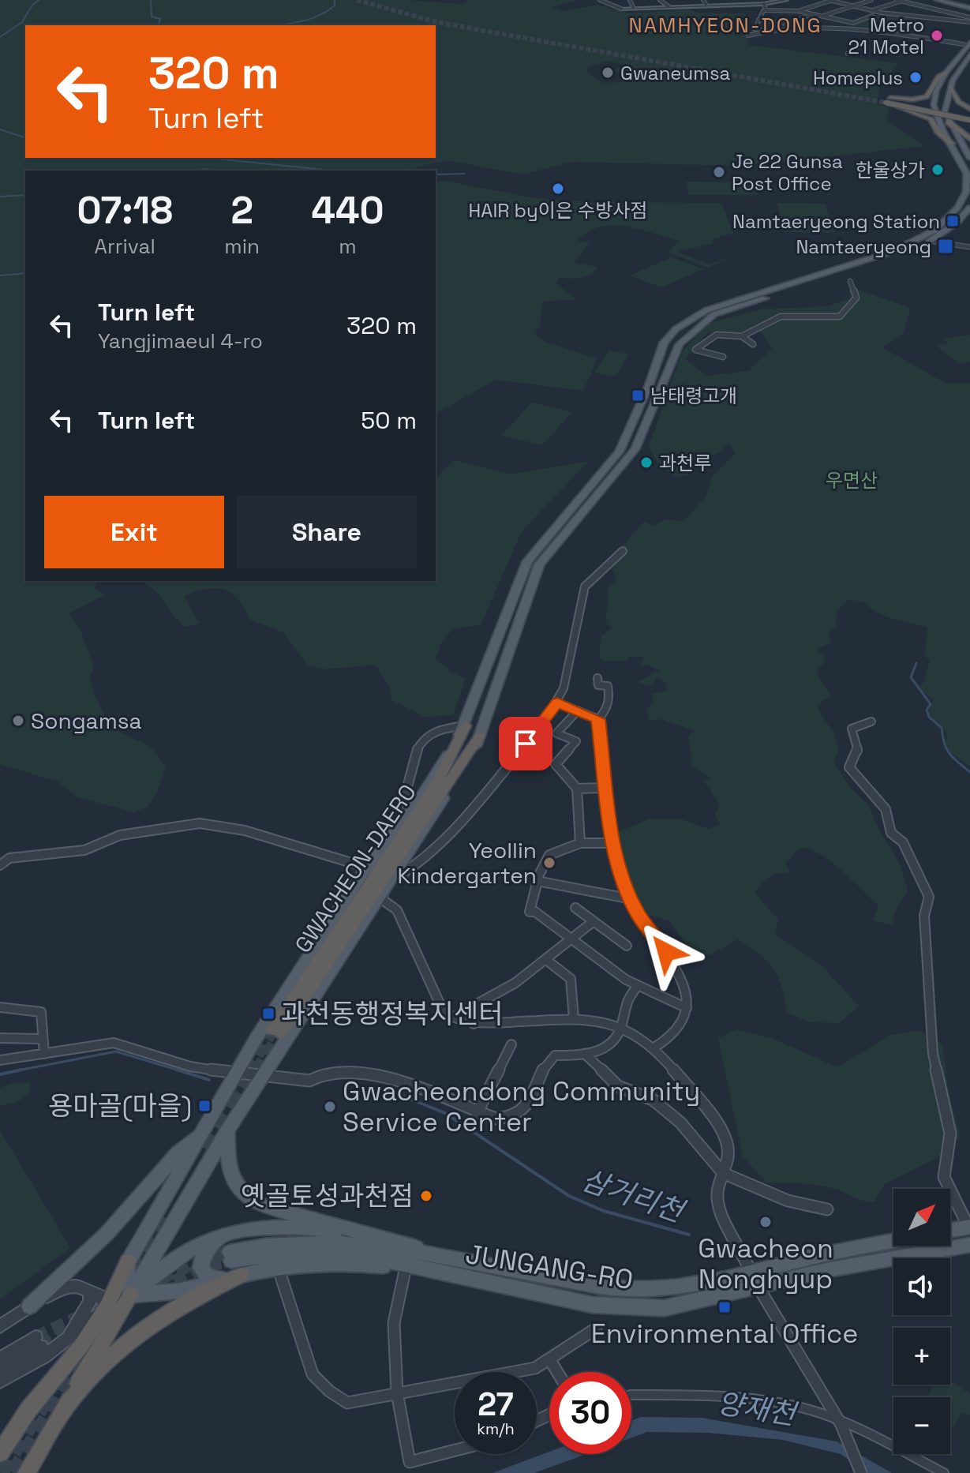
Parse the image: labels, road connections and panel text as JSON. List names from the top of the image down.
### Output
{
  "streets": {
    "highway": ["GWACHEON-DAERO"],
    "main road": ["JUNGANG-RO"]
  },
  "districts": ["NAMHYEON-DONG"],
  "water": ["삼거리천", "양재천"],
  "parks": ["우면산"],
  "places": {
    "other": [
      "Metro 21 Motel",
      "Gwaneumsa",
      "Homeplus",
      "한울상가",
      "Je 22 Gunsa Post Office",
      "HAIR by이은 수방사점",
      "과천루",
      "Songamsa",
      "Yeollin Kindergarten",
      "Gwacheondong Community Service Center",
      "옛골토성과천점",
      "Gwacheon Nonghyup"
    ],
    "transit": [
      "Namtaeryeong Station",
      "Namtaeryeong",
      "남태령고개",
      "과천동행정복지센터",
      "용마골(마을)",
      "Environmental Office"
    ]
  },
  "north": "top right",
  "page": {
    "turn": ["320 m", "Turn left"],
    "eta": [
      "07:18",
      "Arrival",
      "2",
      "min",
      "440",
      "m"
    ],
    "list": [
      {
        "name": "Turn left",
        "note": "Yangjimaeul 4-ro",
        "value": "320 m"
      },
      {
        "name": "Turn left",
        "value": "50 m"
      }
    ],
    "buttons": ["Exit", "Share"],
    "map_buttons": ["+", "−"],
    "speed": "27 km/h",
    "limit": "30"
  }
}
